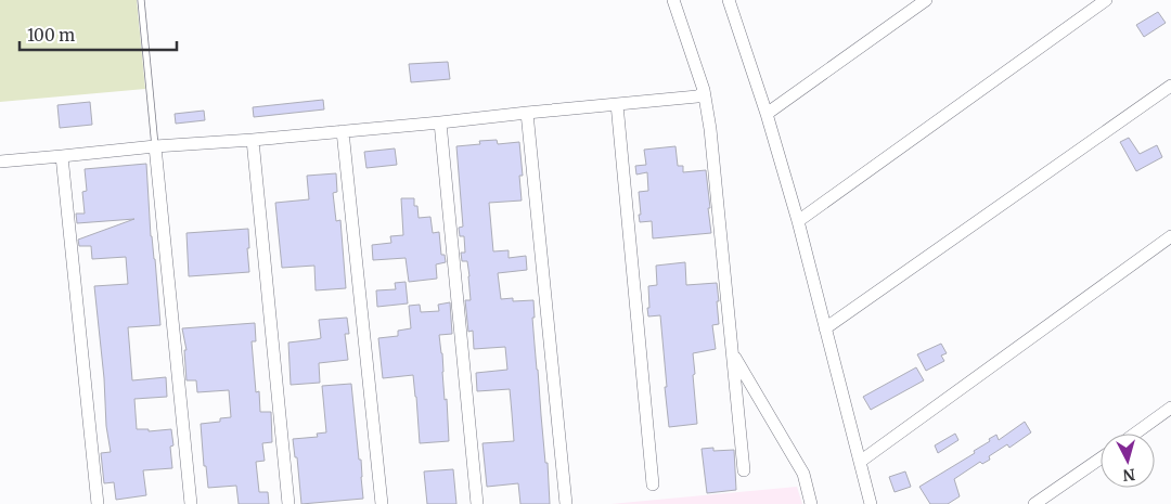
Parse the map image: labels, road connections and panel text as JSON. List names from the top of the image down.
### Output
{
  "scale_bar": "100 m",
  "north": "bottom"
}
